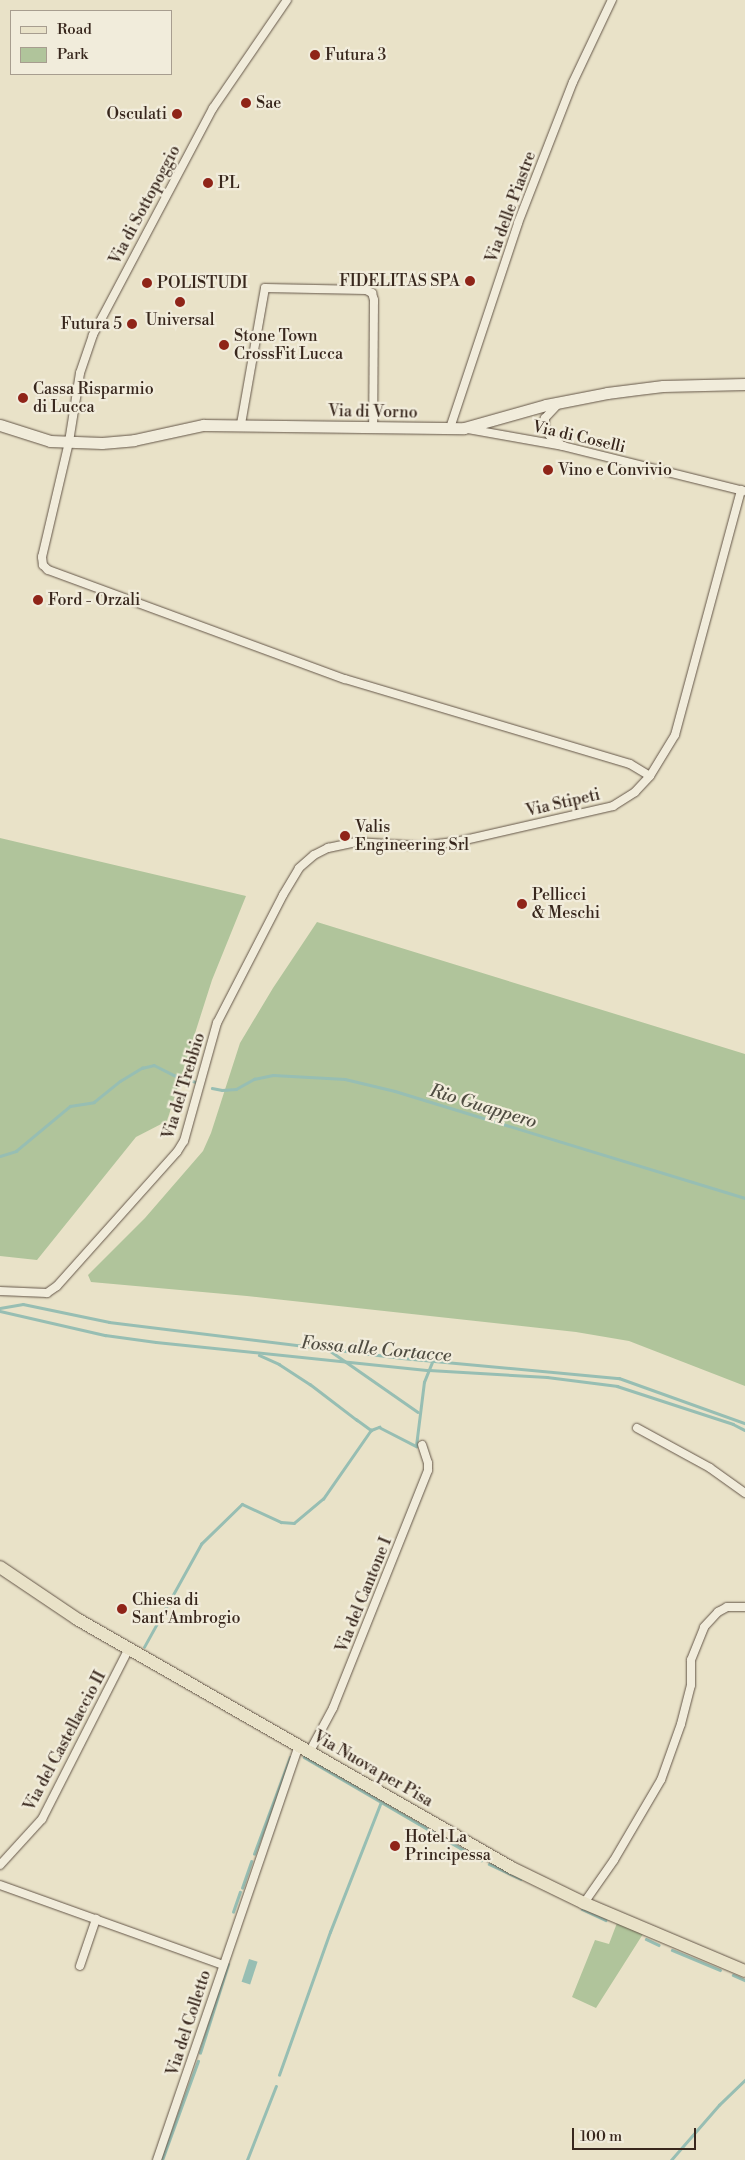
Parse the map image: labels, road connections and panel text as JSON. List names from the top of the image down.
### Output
{
  "streets": {
    "main road": ["Via Nuova per Pisa"],
    "street": [
      "Via di Sottopoggio",
      "Via delle Piastre",
      "Via di Vorno",
      "Via di Coselli",
      "Via Stipeti",
      "Via del Trebbio",
      "Via del Cantone I",
      "Via del Castellaccio II",
      "Via del Colletto"
    ]
  },
  "crossings": [
    ["Via di Sottopoggio", "Via di Vorno"],
    ["Via di Sottopoggio", "Via Stipeti"],
    ["Via delle Piastre", "Via di Vorno"],
    ["Via di Vorno", "Via di Coselli"],
    ["Via di Coselli", "Via Stipeti"],
    ["Via Stipeti", "Via del Trebbio"],
    ["Via del Cantone I", "Via Nuova per Pisa"],
    ["Via del Cantone I", "Via del Colletto"],
    ["Via del Castellaccio II", "Via Nuova per Pisa"]
  ],
  "water": ["Rio Guappero", "Fossa alle Cortacce"],
  "places": [
    "Futura 3",
    "Sae",
    "Osculati",
    "PL",
    "FIDELITAS SPA",
    "POLISTUDI",
    "Universal",
    "Futura 5",
    "Stone Town CrossFit Lucca",
    "Cassa Risparmio di Lucca",
    "Vino e Convivio",
    "Ford - Orzali",
    "Valis Engineering Srl",
    "Pellicci & Meschi",
    "Chiesa di Sant'Ambrogio",
    "Hotel La Principessa"
  ],
  "legend": ["Road", "Park"],
  "scale_bar": "100 m"
}
